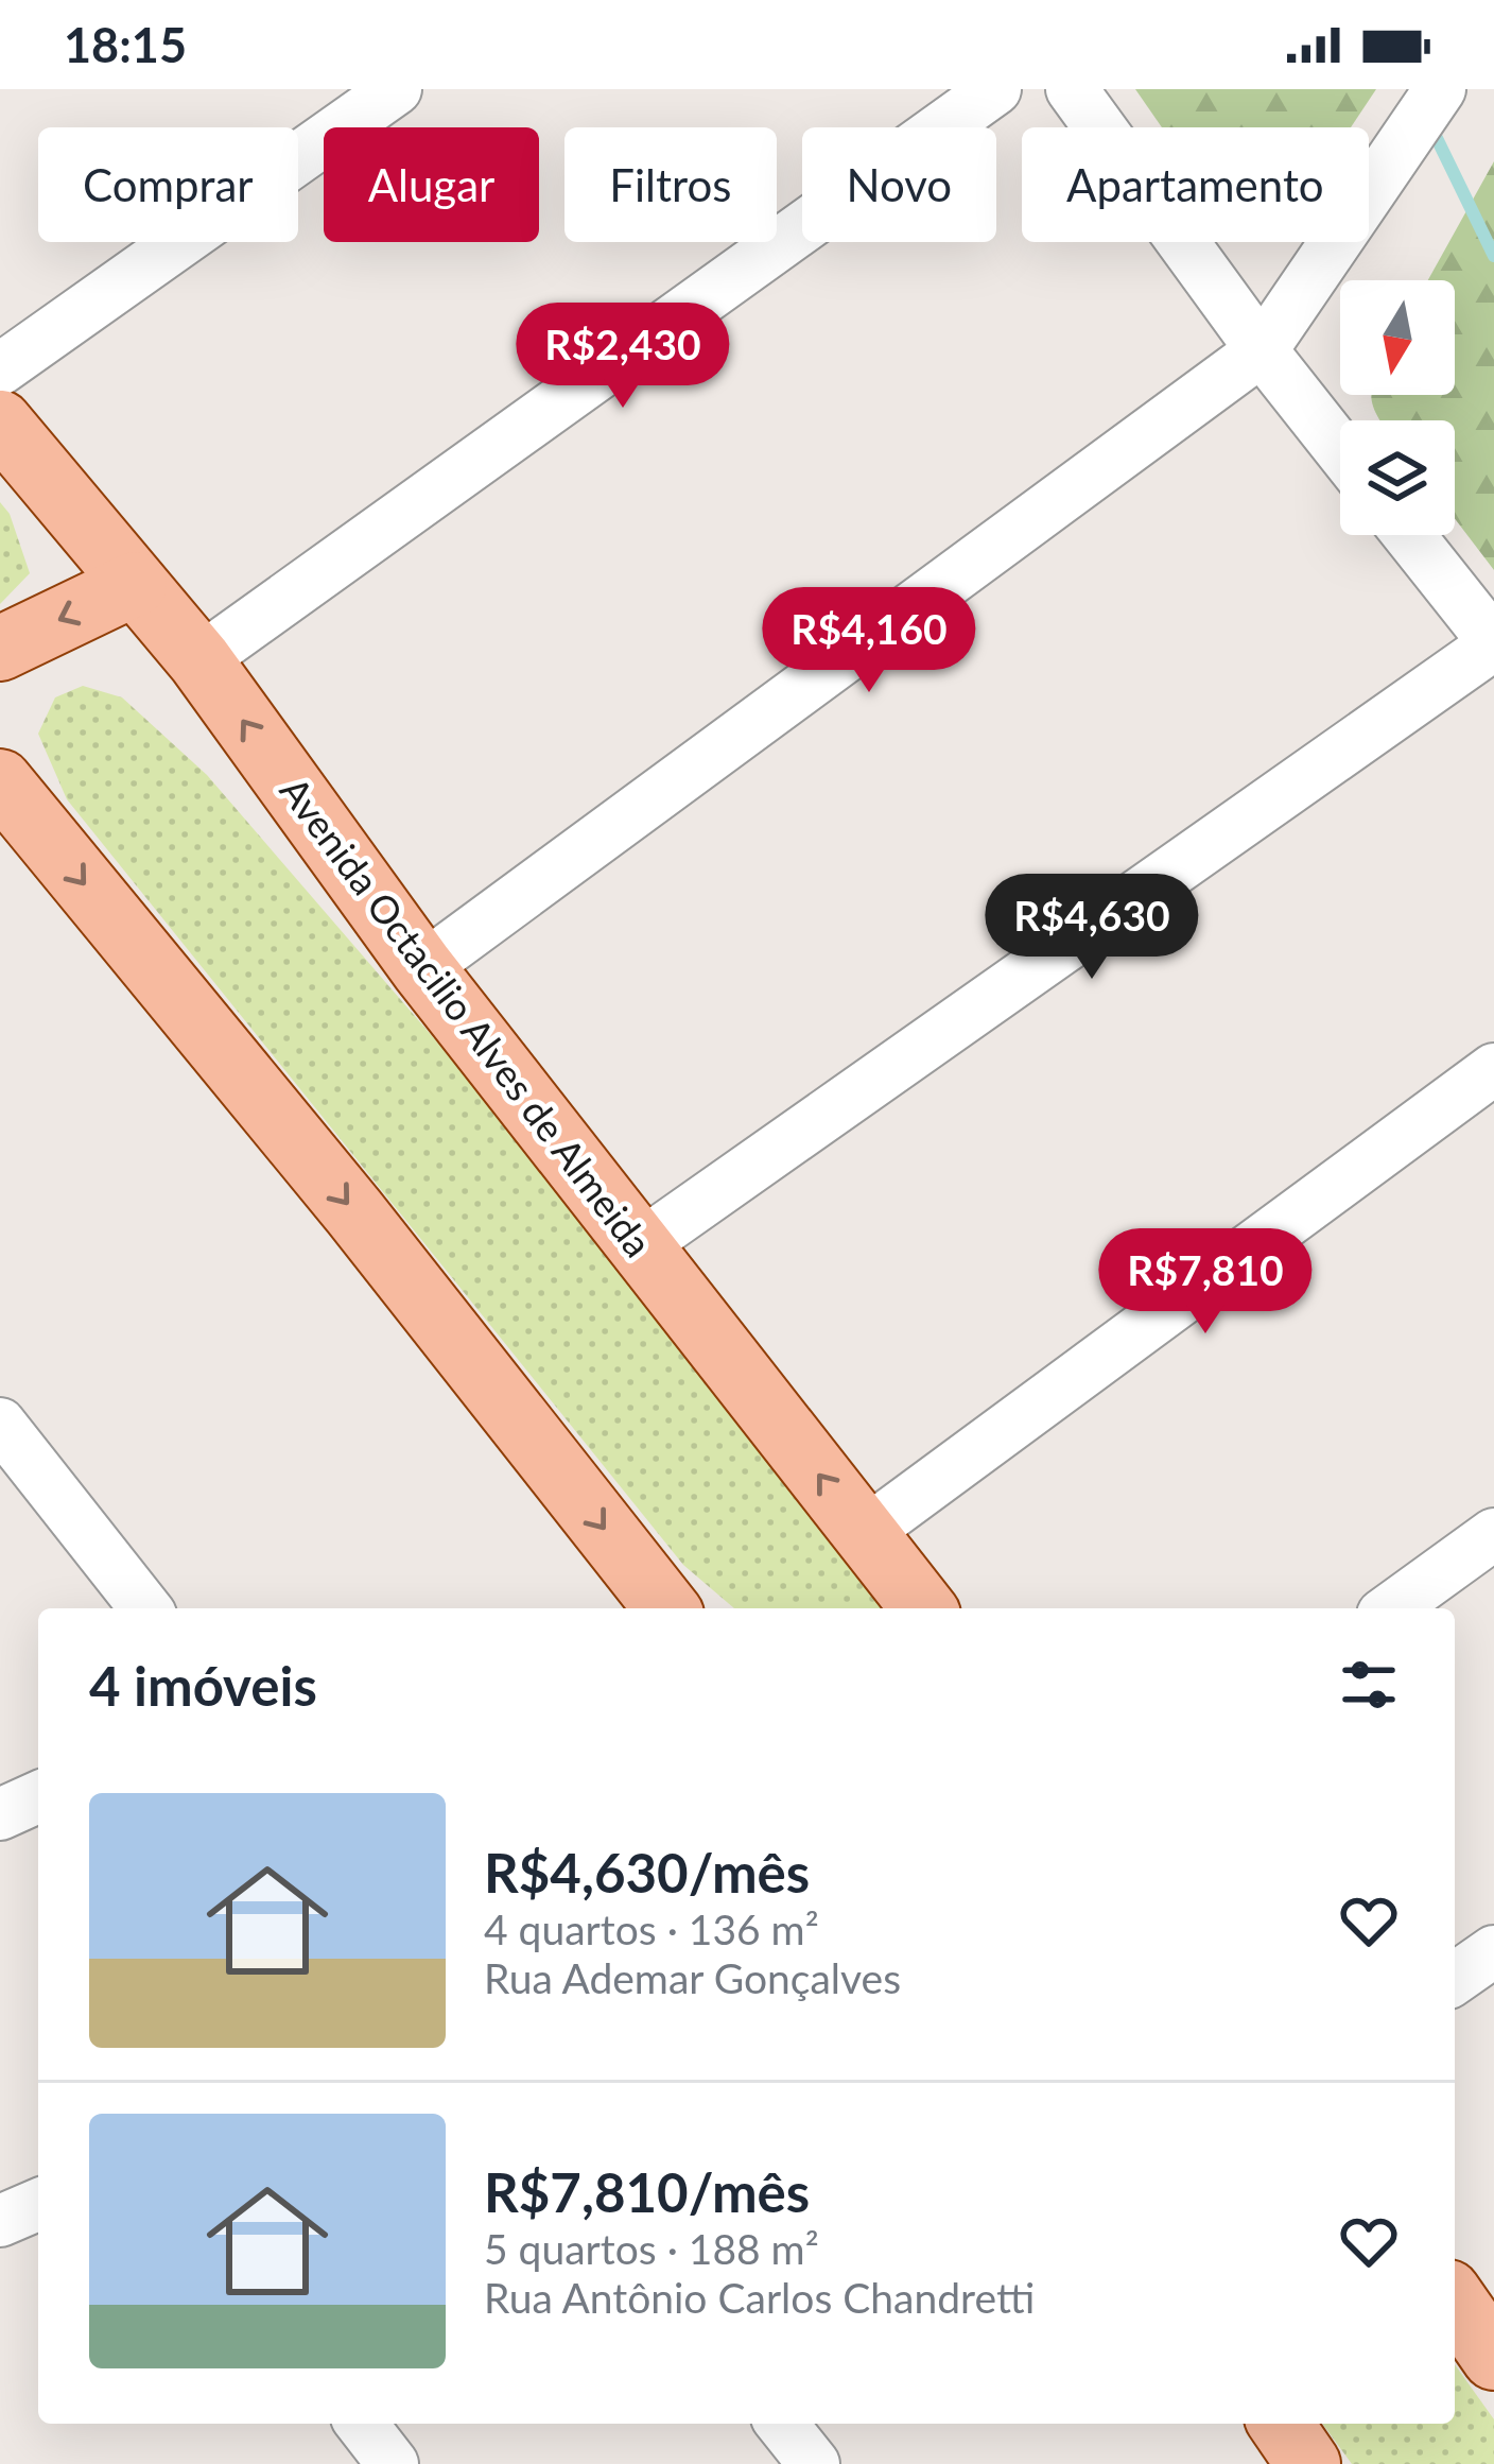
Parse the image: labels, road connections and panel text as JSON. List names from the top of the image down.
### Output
{
  "streets": {
    "main road": ["Avenida Octacilio Alves de Almeida"]
  },
  "north": "bottom",
  "page": {
    "status": "18:15",
    "chip": [
      "Comprar",
      "Alugar",
      "Filtros",
      "Novo",
      "Apartamento"
    ],
    "price": [
      "R$2,430",
      "R$4,160",
      "R$4,630",
      "R$7,810"
    ],
    "heading": "4 imóveis",
    "list": [
      {
        "name": "R$4,630/mês",
        "note": "4 quartos · 136 m² · Rua Ademar Gonçalves"
      },
      {
        "name": "R$7,810/mês",
        "note": "5 quartos · 188 m² · Rua Antônio Carlos Chandretti"
      }
    ]
  }
}
